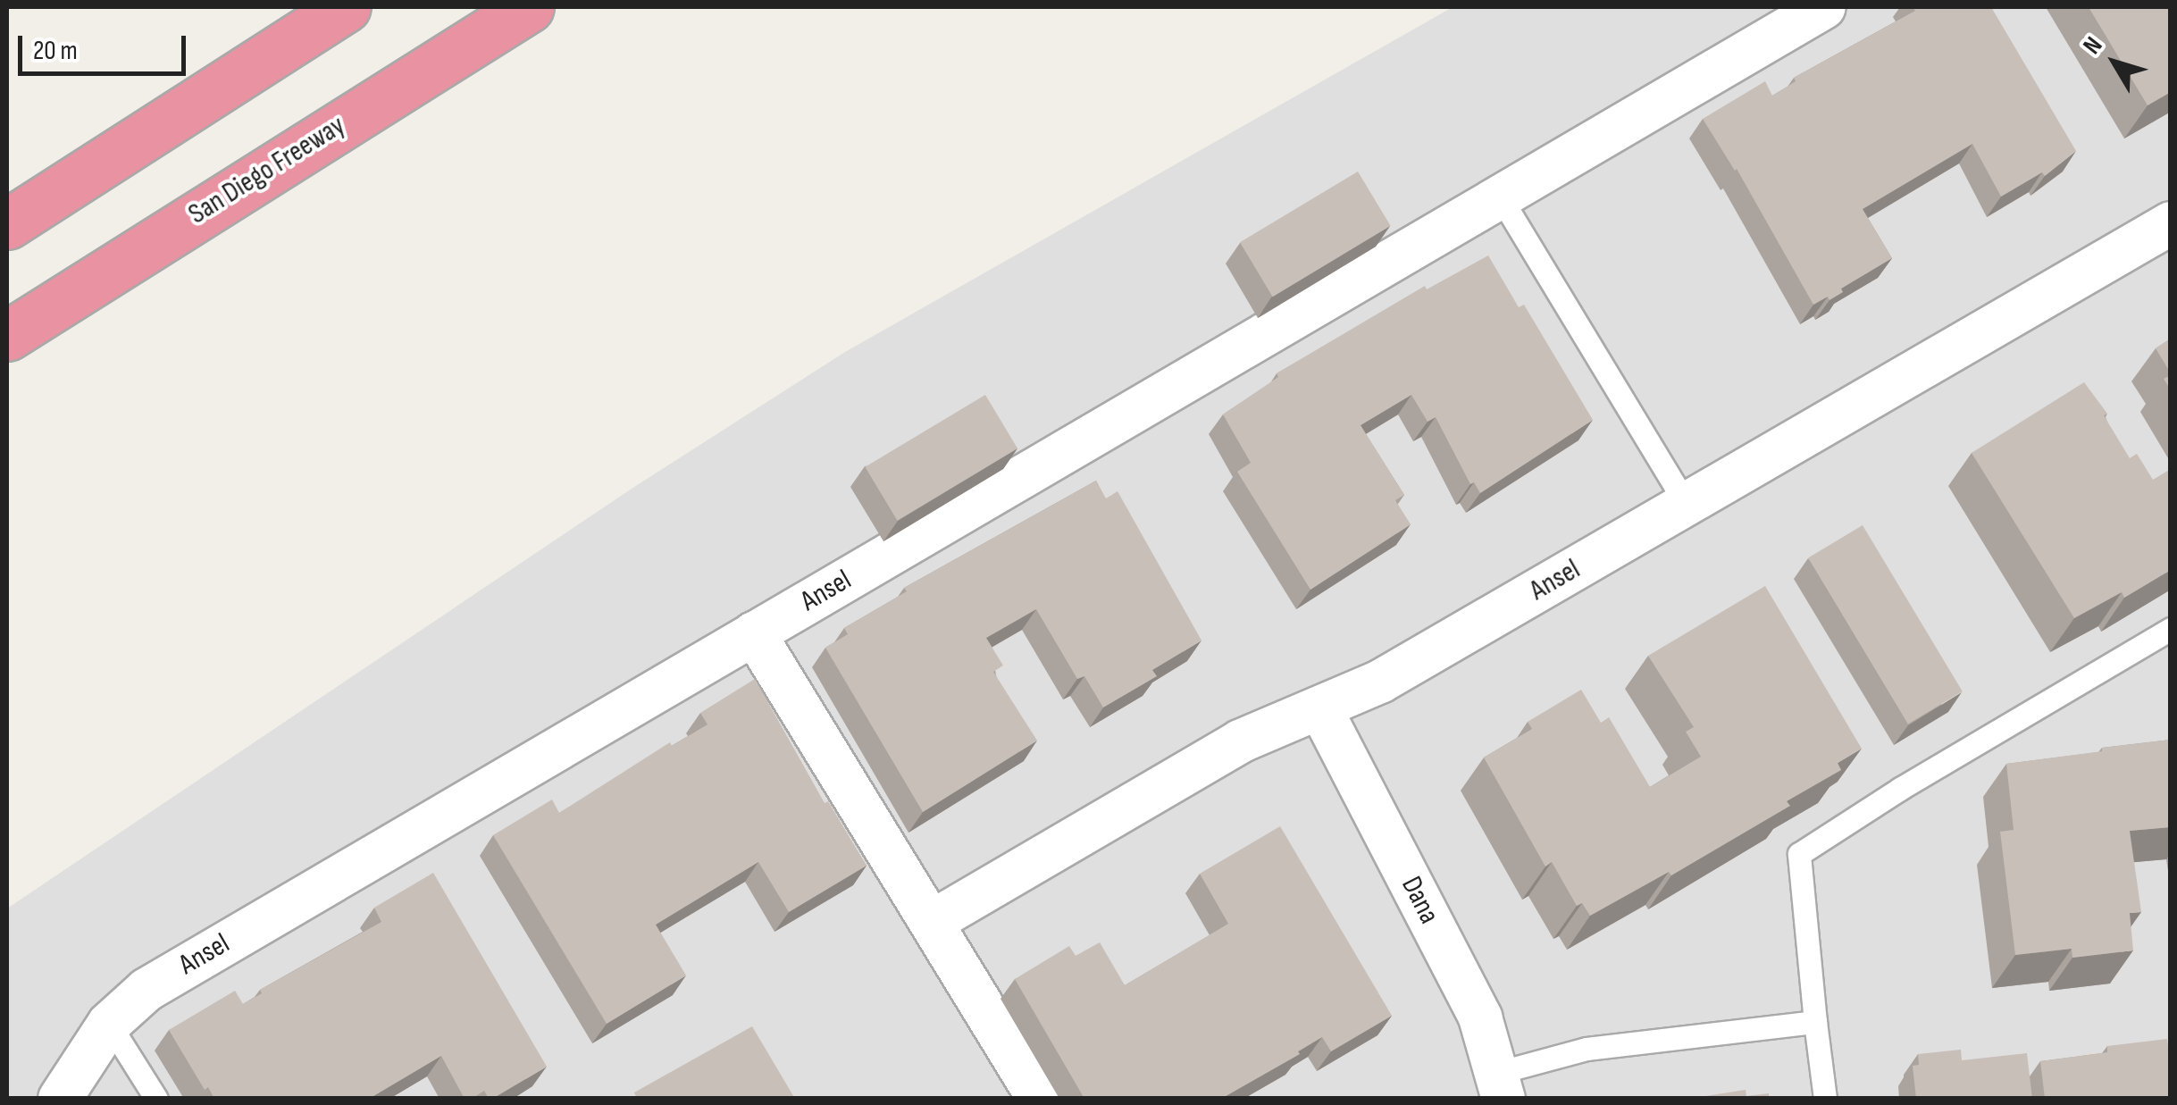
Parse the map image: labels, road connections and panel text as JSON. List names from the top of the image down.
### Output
{
  "streets": {
    "highway": ["San Diego Freeway"],
    "street": ["Ansel", "Dana"]
  },
  "crossings": [
    ["Ansel", "Dana"]
  ],
  "scale_bar": "20 m",
  "north": "top left"
}
